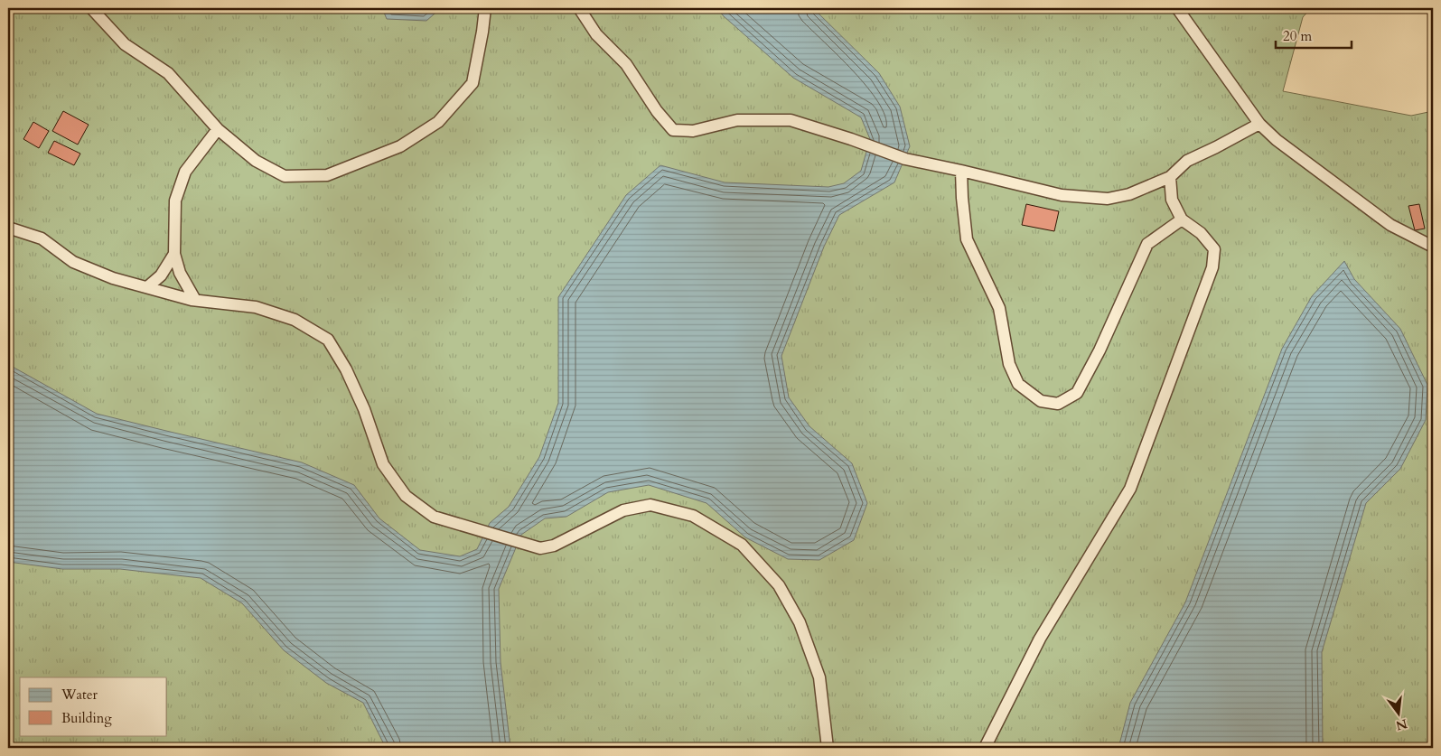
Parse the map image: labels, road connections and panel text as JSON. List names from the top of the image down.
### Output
{
  "legend": ["Water", "Building"],
  "scale_bar": "20 m",
  "north": "bottom"
}
